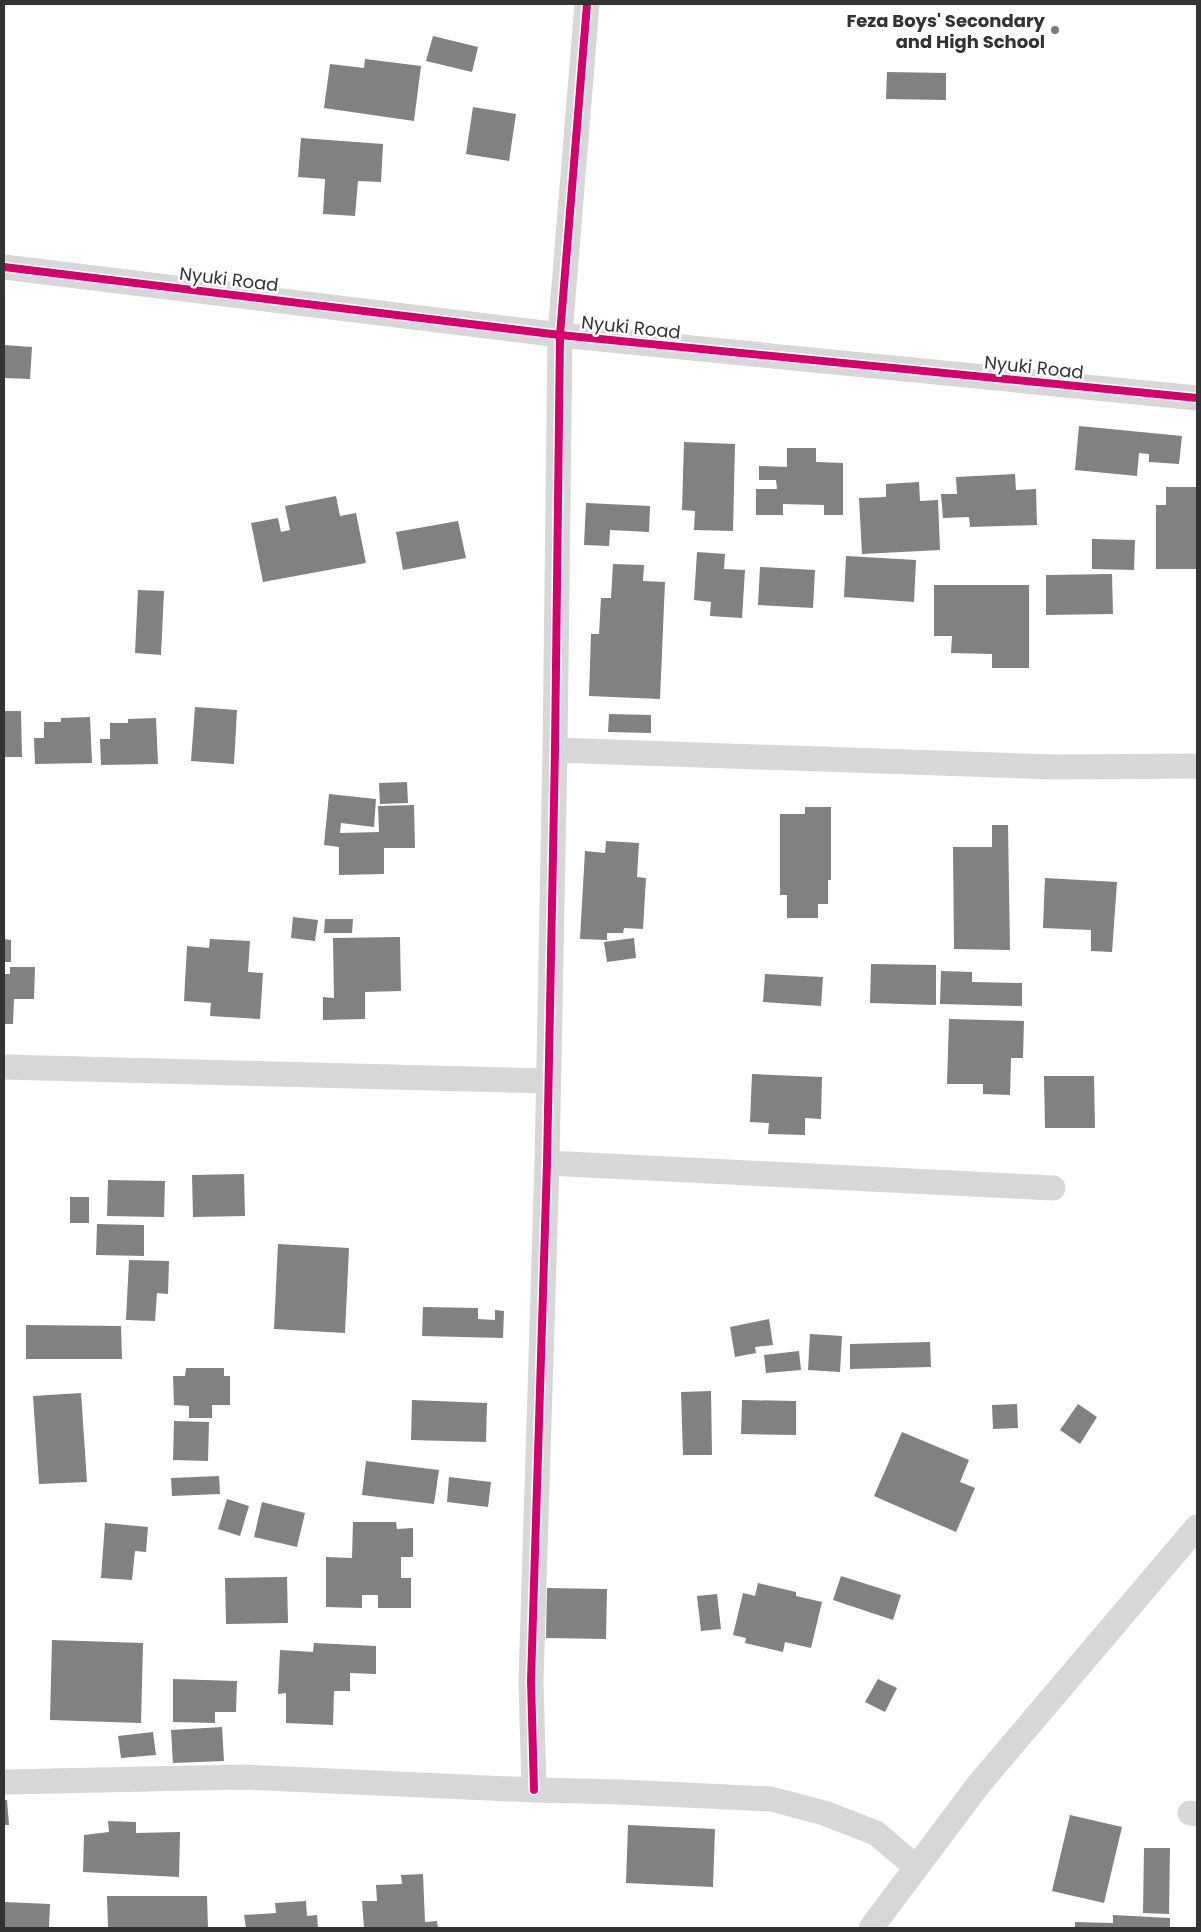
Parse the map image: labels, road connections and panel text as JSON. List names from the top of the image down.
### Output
{
  "streets": {
    "street": ["Nyuki Road"]
  },
  "places": ["Feza Boys' Secondary and High School"]
}
